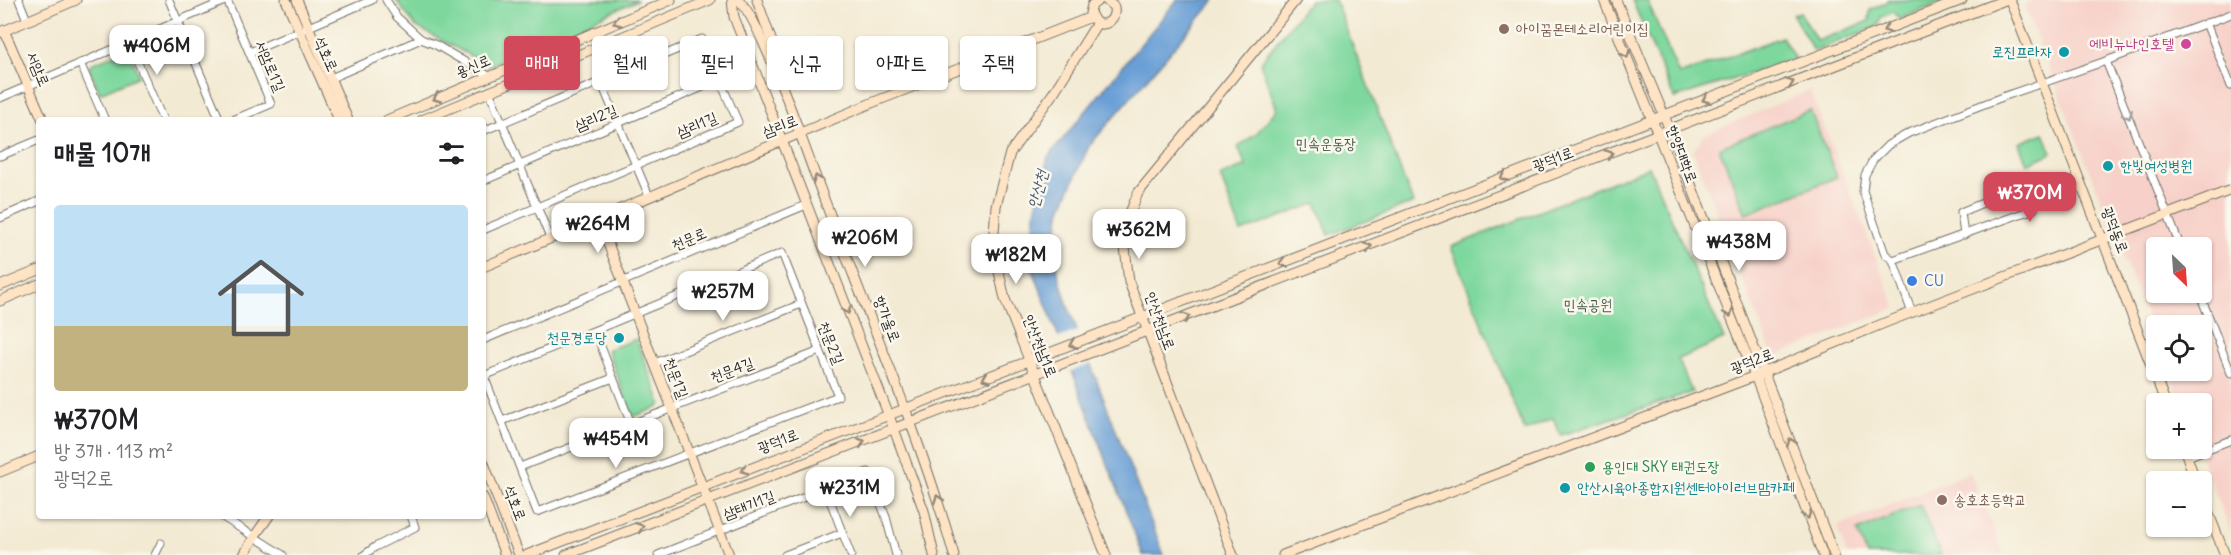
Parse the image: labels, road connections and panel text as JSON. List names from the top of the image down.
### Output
{
  "streets": {
    "street": [
      "석호로",
      "서암로1길",
      "용신로",
      "서암로",
      "삼리2길",
      "삼리1길",
      "삼리로",
      "한양대학로",
      "광덕1로",
      "광덕동로",
      "천문로",
      "항가울로",
      "안산천남로",
      "천문2길",
      "안산천남1로",
      "광덕2로",
      "천문4길",
      "천문1길",
      "삼태기1길"
    ]
  },
  "crossings": [
    ["서암로1길", "서암로"],
    ["삼리로", "항가울로"],
    ["삼리로", "안산천남1로"],
    ["삼리로", "천문1길"],
    ["한양대학로", "광덕1로"],
    ["한양대학로", "광덕2로"],
    ["광덕1로", "항가울로"],
    ["광덕1로", "안산천남로"],
    ["광덕1로", "안산천남1로"],
    ["광덕1로", "천문1길"],
    ["광덕동로", "광덕2로"],
    ["천문로", "천문1길"],
    ["천문2길", "천문4길"],
    ["천문2길", "천문1길"],
    ["천문4길", "천문1길"],
    ["천문1길", "삼태기1길"]
  ],
  "water": ["안산천"],
  "parks": ["민속운동장", "민속공원"],
  "places": [
    "아이꿈몬테소리어린이집",
    "에비뉴나인호텔",
    "로진프라자",
    "한빛여성병원",
    "CU",
    "천문경로당",
    "용인대 SKY 태권도장",
    "안산시육아종합지원센터아이러브맘카페",
    "송호초등학교"
  ],
  "north": "bottom right",
  "page": {
    "price": [
      "₩406M",
      "₩370M",
      "₩264M",
      "₩362M",
      "₩206M",
      "₩438M",
      "₩182M",
      "₩257M",
      "₩454M",
      "₩231M"
    ],
    "chip": [
      "매매",
      "월세",
      "필터",
      "신규",
      "아파트",
      "주택"
    ],
    "heading": "매물 10개",
    "list": [
      {
        "name": "₩370M",
        "note": "방 3개 · 113 m² · 광덕2로"
      }
    ],
    "map_buttons": ["+", "−"]
  }
}
